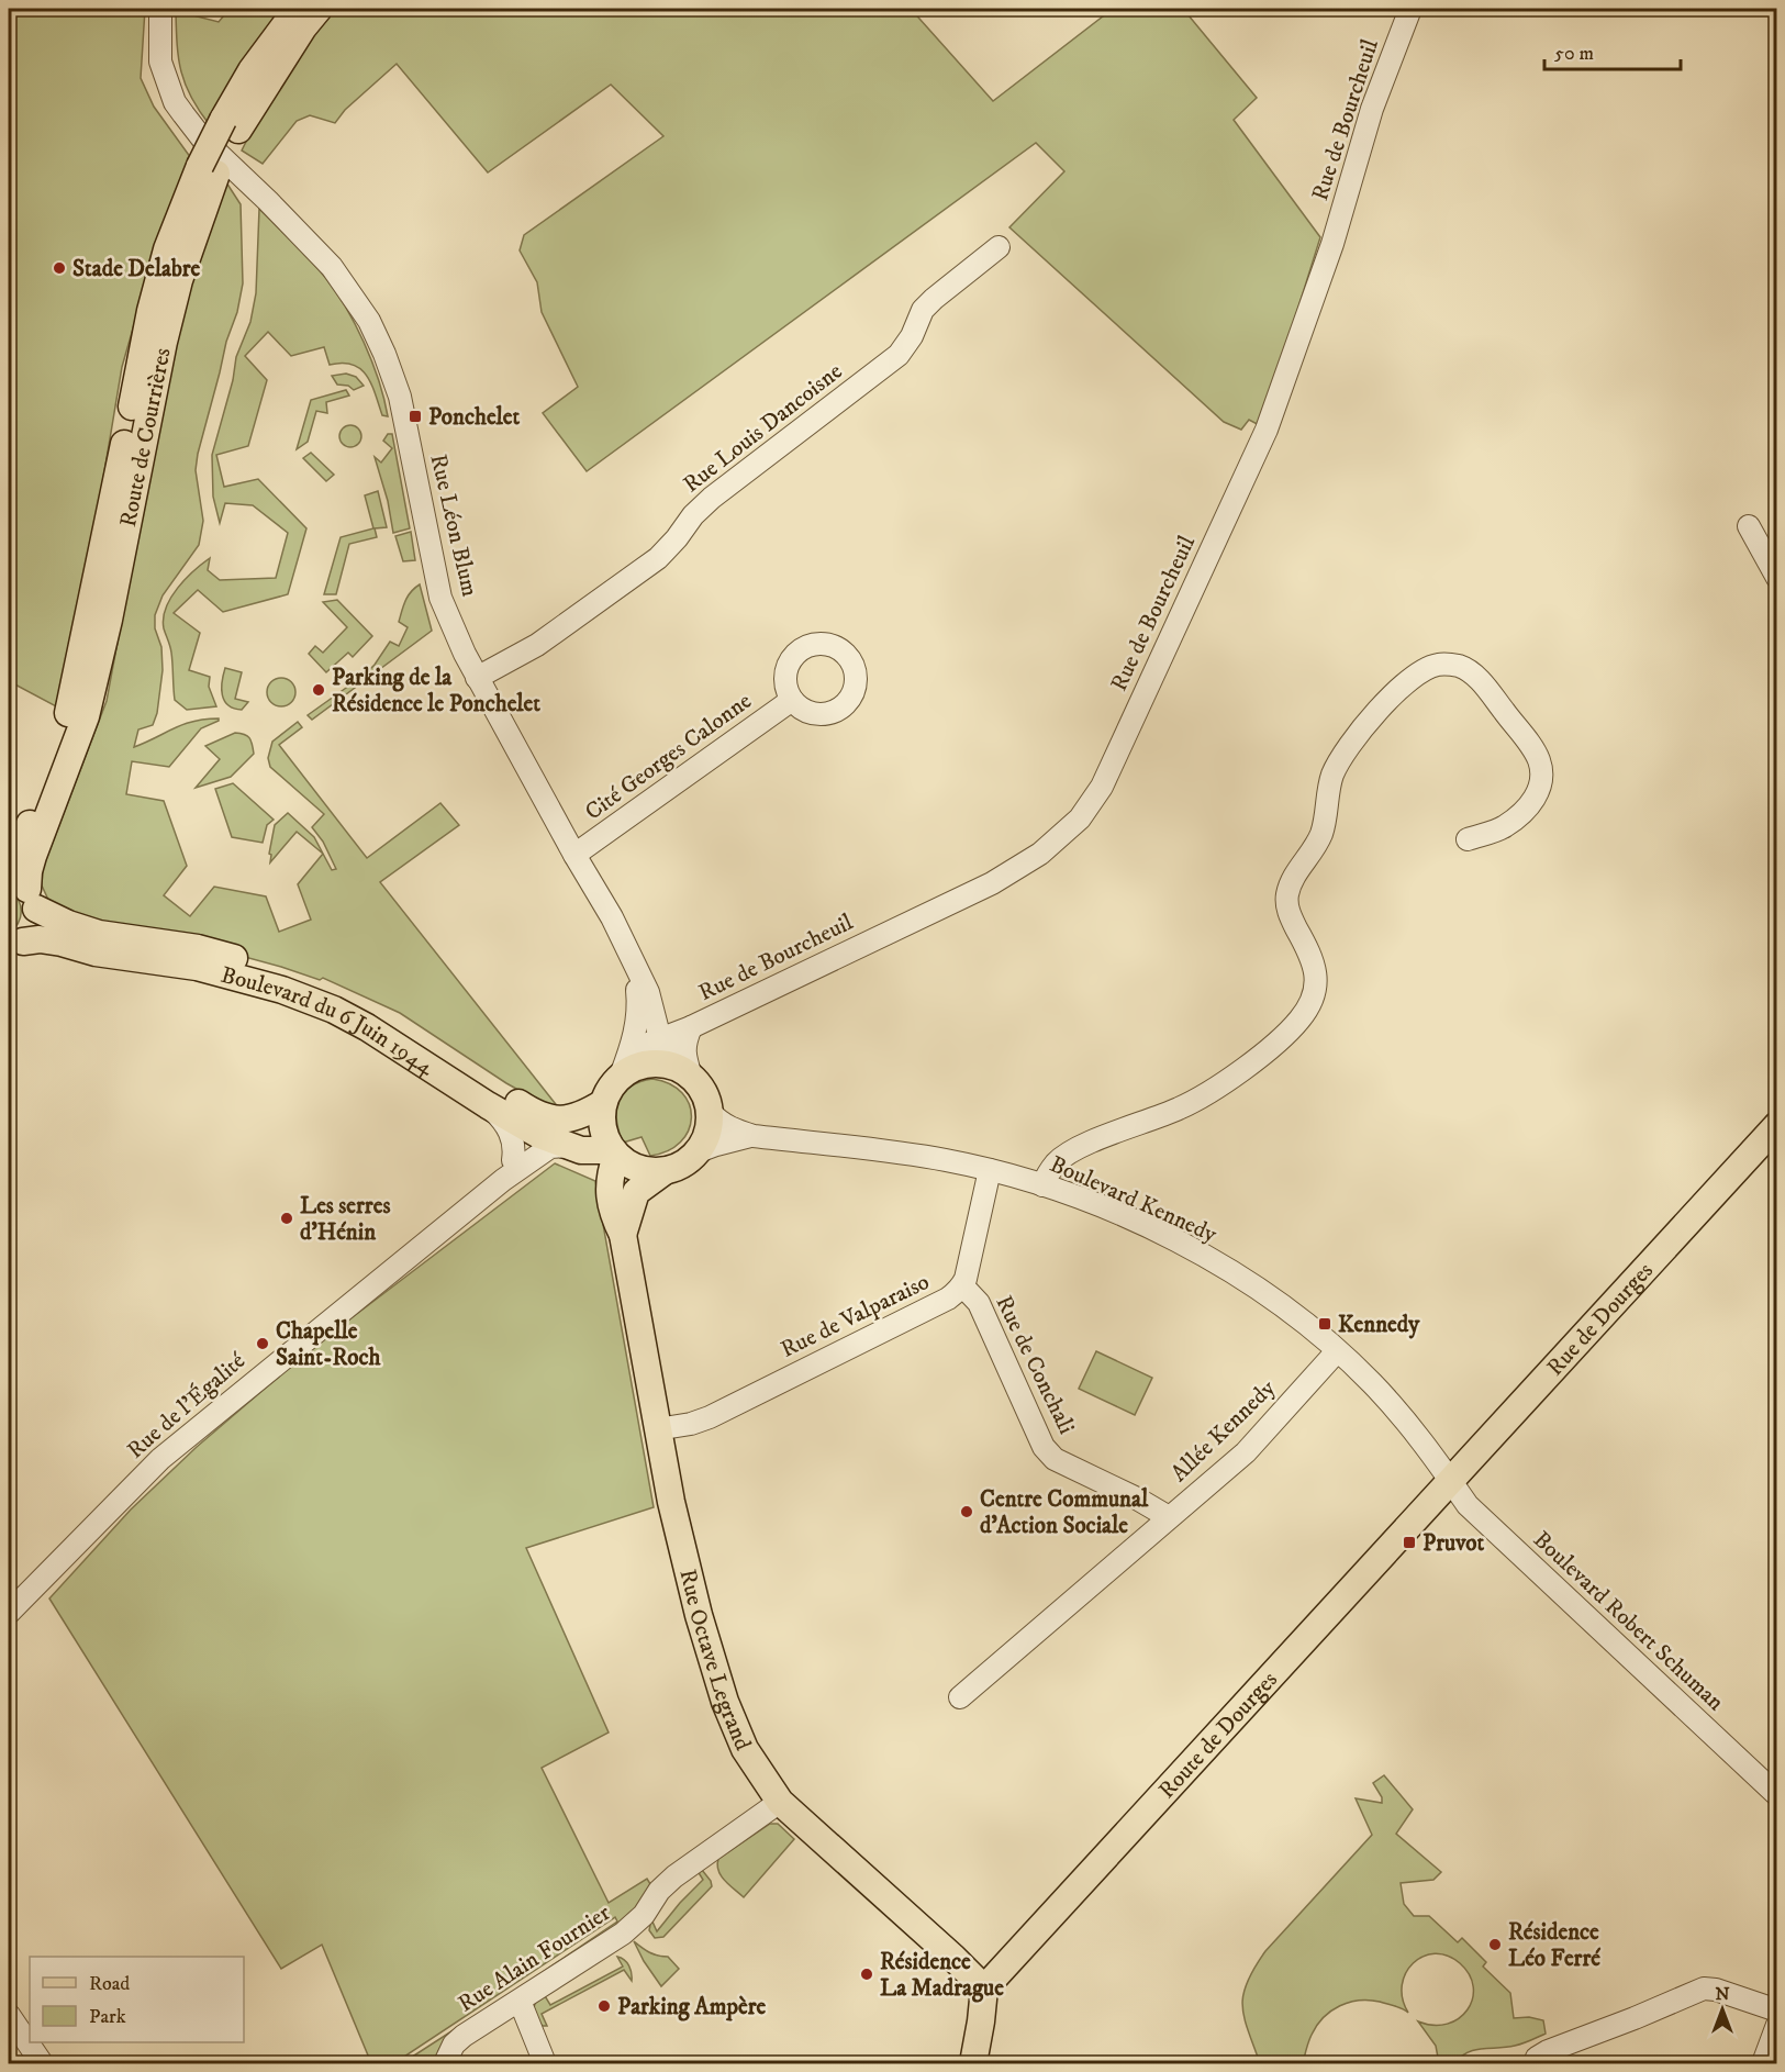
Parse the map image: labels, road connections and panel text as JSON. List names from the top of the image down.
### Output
{
  "streets": {
    "main road": [
      "Route de Courrières",
      "Boulevard du 6 Juin 1944",
      "Rue de Dourges",
      "Rue Octave Legrand",
      "Route de Dourges"
    ],
    "street": [
      "Rue de Bourcheuil",
      "Rue Louis Dancoisne",
      "Rue Léon Blum",
      "Cité Georges Calonne",
      "Boulevard Kennedy",
      "Rue de Valparaiso",
      "Rue de Conchali",
      "Rue de l'Égalité",
      "Allée Kennedy",
      "Boulevard Robert Schuman",
      "Rue Alain Fournier"
    ]
  },
  "crossings": [
    ["Rue de Bourcheuil", "Rue Léon Blum"],
    ["Rue de Bourcheuil", "Boulevard du 6 Juin 1944"],
    ["Rue de Bourcheuil", "Boulevard Kennedy"],
    ["Rue de Bourcheuil", "Rue Octave Legrand"],
    ["Rue Louis Dancoisne", "Rue Léon Blum"],
    ["Route de Courrières", "Boulevard du 6 Juin 1944"],
    ["Rue Léon Blum", "Cité Georges Calonne"],
    ["Rue Léon Blum", "Boulevard du 6 Juin 1944"],
    ["Rue Léon Blum", "Boulevard Kennedy"],
    ["Rue Léon Blum", "Rue Octave Legrand"],
    ["Boulevard du 6 Juin 1944", "Boulevard Kennedy"],
    ["Boulevard du 6 Juin 1944", "Rue de l'Égalité"],
    ["Boulevard du 6 Juin 1944", "Rue Octave Legrand"],
    ["Boulevard Kennedy", "Rue de Valparaiso"],
    ["Boulevard Kennedy", "Rue de Dourges"],
    ["Boulevard Kennedy", "Allée Kennedy"],
    ["Boulevard Kennedy", "Boulevard Robert Schuman"],
    ["Boulevard Kennedy", "Rue Octave Legrand"],
    ["Boulevard Kennedy", "Route de Dourges"],
    ["Rue de Valparaiso", "Rue de Conchali"],
    ["Rue de Valparaiso", "Rue Octave Legrand"],
    ["Rue de Dourges", "Boulevard Robert Schuman"],
    ["Rue de Dourges", "Route de Dourges"],
    ["Rue de Conchali", "Allée Kennedy"],
    ["Boulevard Robert Schuman", "Route de Dourges"],
    ["Rue Octave Legrand", "Route de Dourges"],
    ["Rue Octave Legrand", "Rue Alain Fournier"]
  ],
  "places": {
    "other": [
      "Stade Delabre",
      "Parking de la Résidence le Ponchelet",
      "Les serres d'Hénin",
      "Chapelle Saint-Roch",
      "Centre Communal d'Action Sociale",
      "Résidence Léo Ferré",
      "Résidence La Madrague",
      "Parking Ampère"
    ],
    "transit": ["Ponchelet", "Kennedy", "Pruvot"]
  },
  "legend": ["Road", "Park"],
  "scale_bar": "50 m",
  "north": "top"
}
